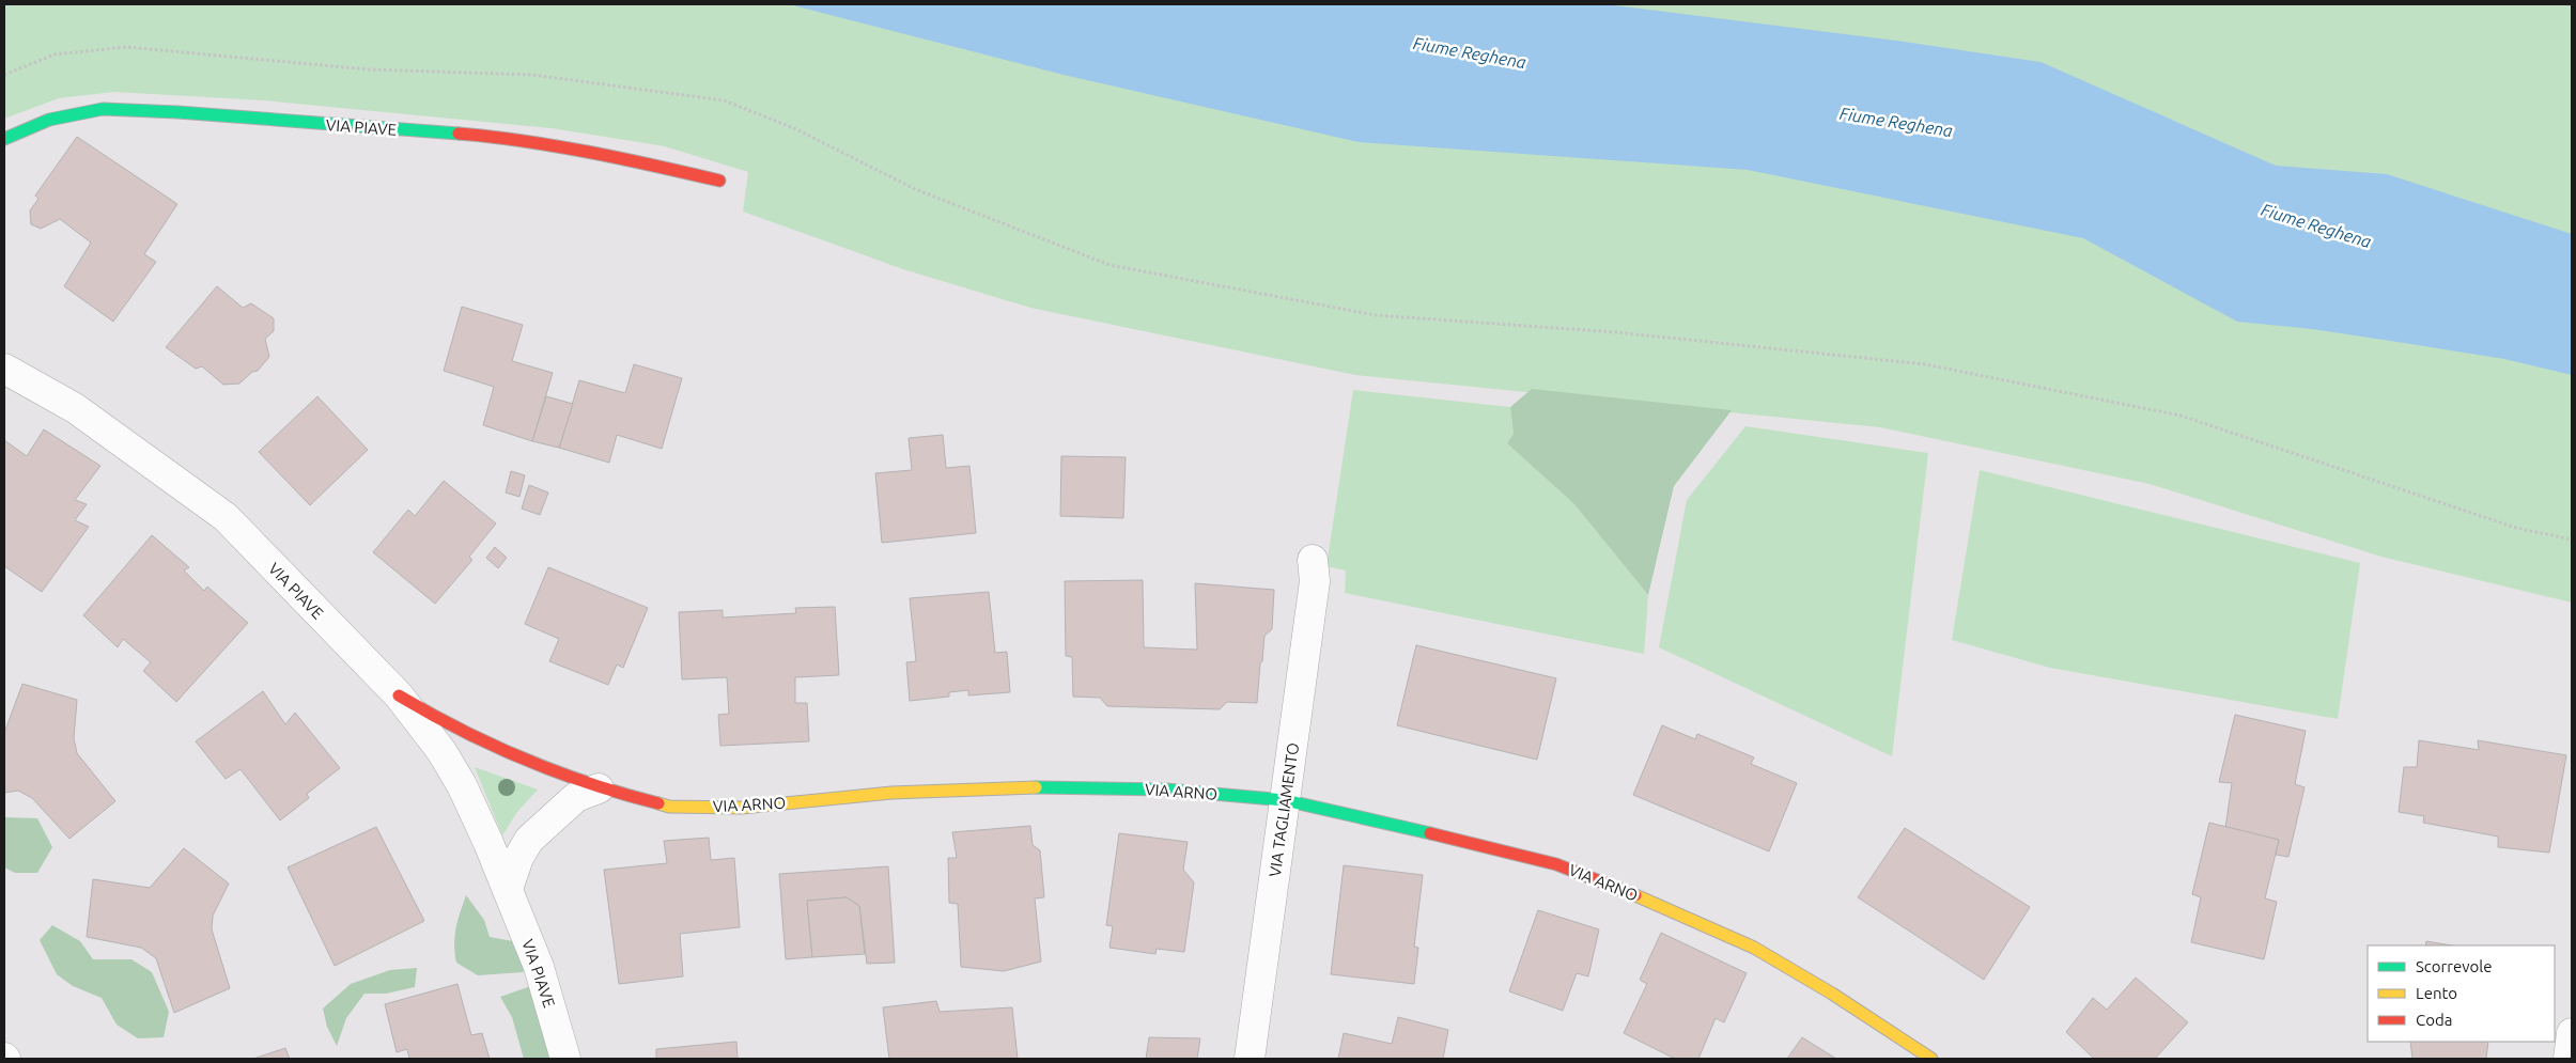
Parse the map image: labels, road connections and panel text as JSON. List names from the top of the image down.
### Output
{
  "streets": {
    "street": ["VIA PIAVE", "VIA ARNO", "VIA TAGLIAMENTO"]
  },
  "crossings": [
    ["VIA PIAVE", "VIA ARNO"],
    ["VIA ARNO", "VIA TAGLIAMENTO"]
  ],
  "water": ["Fiume Reghena"],
  "legend": ["Scorrevole", "Lento", "Coda"]
}
